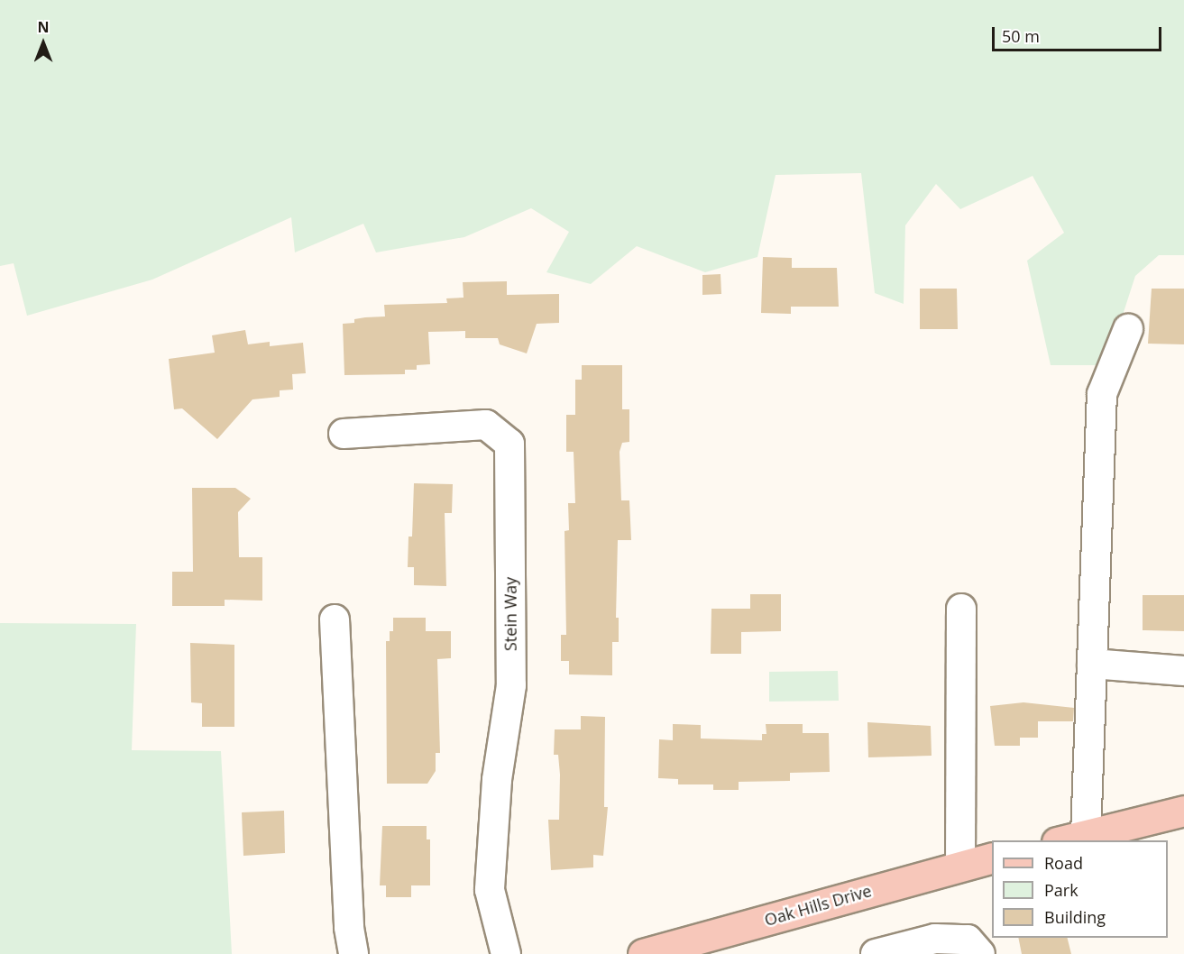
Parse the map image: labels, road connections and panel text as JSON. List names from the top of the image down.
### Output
{
  "streets": {
    "main road": ["Oak Hills Drive"],
    "street": ["Stein Way"]
  },
  "legend": ["Road", "Park", "Building"],
  "scale_bar": "50 m",
  "north": "top"
}
